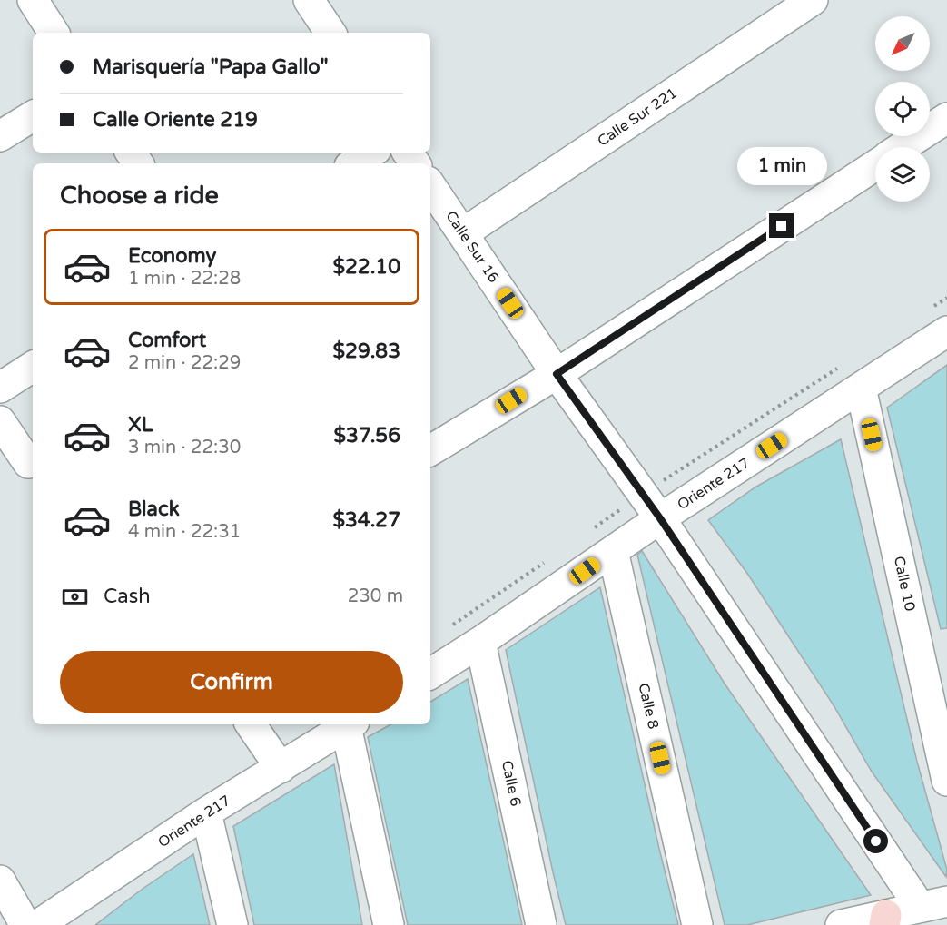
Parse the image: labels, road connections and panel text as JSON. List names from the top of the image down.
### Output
{
  "streets": {
    "street": [
      "Calle Sur 221",
      "Calle Sur 16",
      "Oriente 217",
      "Calle 10",
      "Calle 8",
      "Calle 6"
    ]
  },
  "crossings": [
    ["Calle Sur 221", "Calle Sur 16"],
    ["Calle Sur 16", "Oriente 217"],
    ["Oriente 217", "Calle 10"],
    ["Oriente 217", "Calle 8"],
    ["Oriente 217", "Calle 6"]
  ],
  "north": "bottom left",
  "page": {
    "banner": ["Marisquería \"Papa Gallo\"", "Calle Oriente 219"],
    "bubble": "1 min",
    "heading": "Choose a ride",
    "list": [
      {
        "name": "Economy",
        "note": "1 min · 22:28",
        "value": "$22.10"
      },
      {
        "name": "Comfort",
        "note": "2 min · 22:29",
        "value": "$29.83"
      },
      {
        "name": "XL",
        "note": "3 min · 22:30",
        "value": "$37.56"
      },
      {
        "name": "Black",
        "note": "4 min · 22:31",
        "value": "$34.27"
      }
    ],
    "pay": ["Cash", "230 m"],
    "buttons": "Confirm"
  }
}
